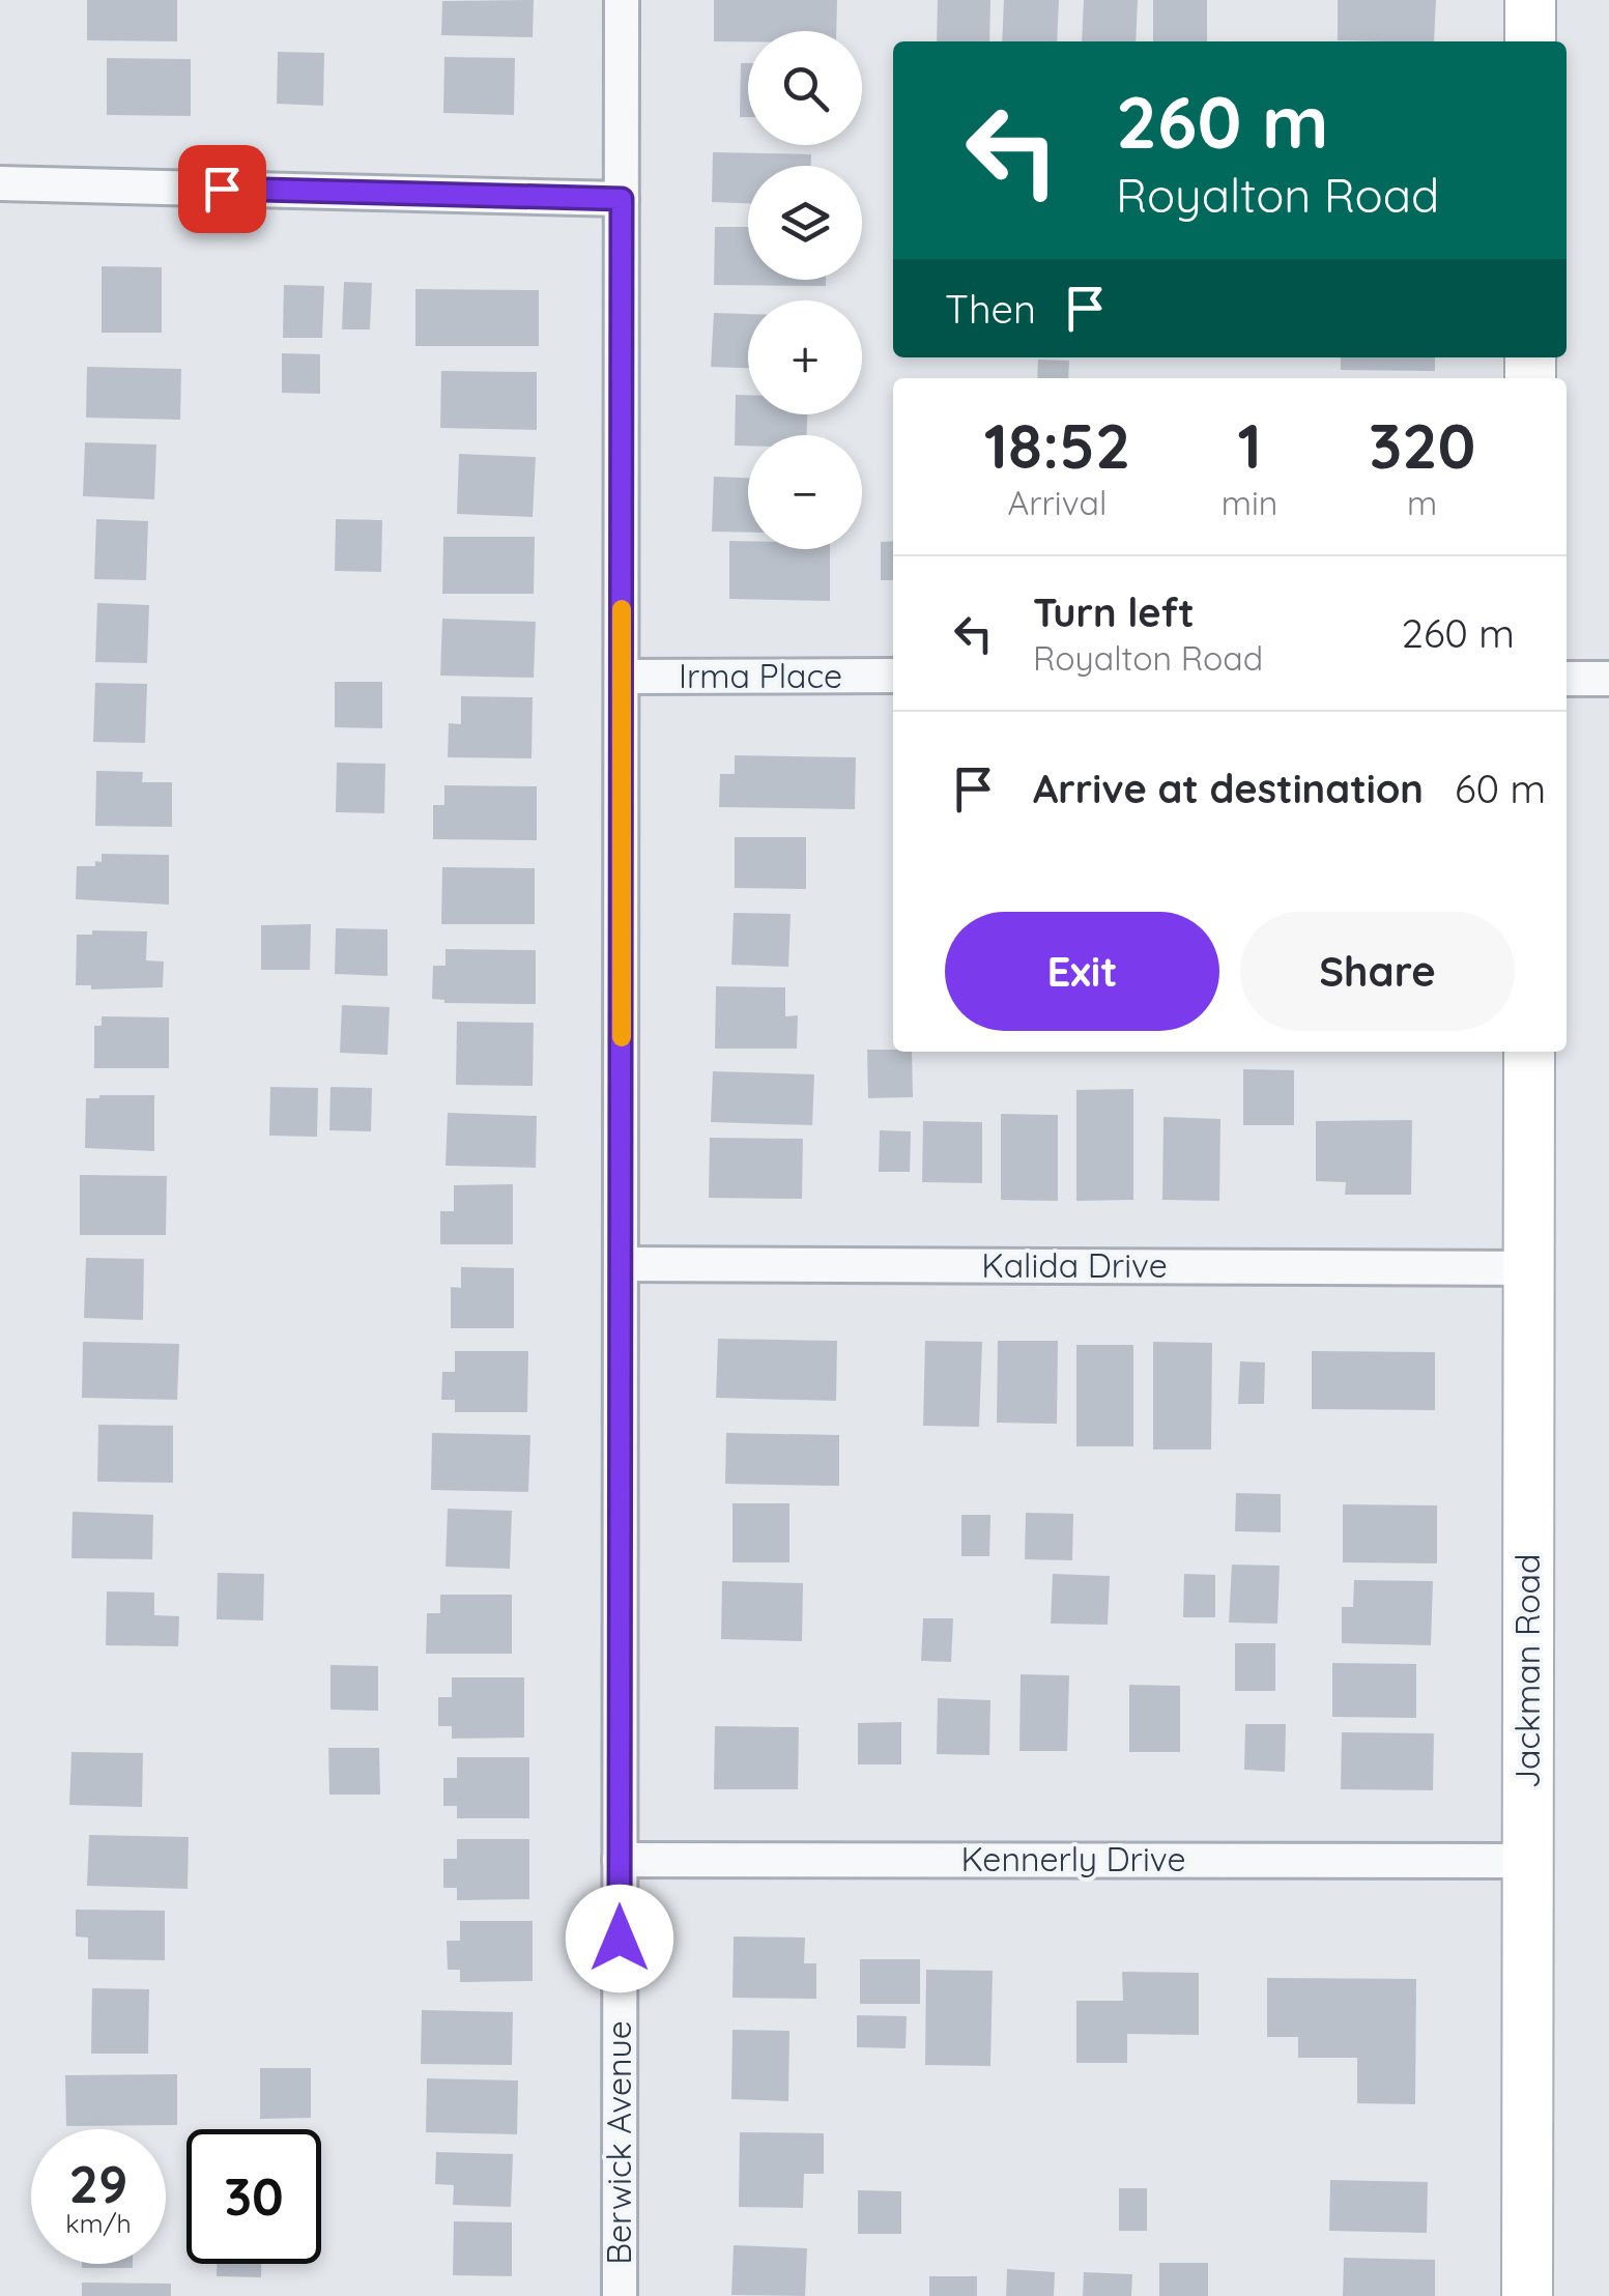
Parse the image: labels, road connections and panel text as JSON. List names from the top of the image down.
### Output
{
  "streets": {
    "street": [
      "Irma Place",
      "Kalida Drive",
      "Jackman Road",
      "Kennerly Drive",
      "Berwick Avenue"
    ]
  },
  "crossings": [
    ["Irma Place", "Berwick Avenue"],
    ["Kalida Drive", "Jackman Road"],
    ["Kalida Drive", "Berwick Avenue"],
    ["Jackman Road", "Kennerly Drive"],
    ["Kennerly Drive", "Berwick Avenue"]
  ],
  "page": {
    "map_buttons": ["+", "−"],
    "turn": ["260 m", "Royalton Road"],
    "then": "Then",
    "eta": [
      "18:52",
      "Arrival",
      "1",
      "min",
      "320",
      "m"
    ],
    "list": [
      {
        "name": "Turn left",
        "note": "Royalton Road",
        "value": "260 m"
      },
      {
        "name": "Arrive at destination",
        "value": "60 m"
      }
    ],
    "buttons": ["Exit", "Share"],
    "speed": "29 km/h",
    "limit": "30"
  }
}
